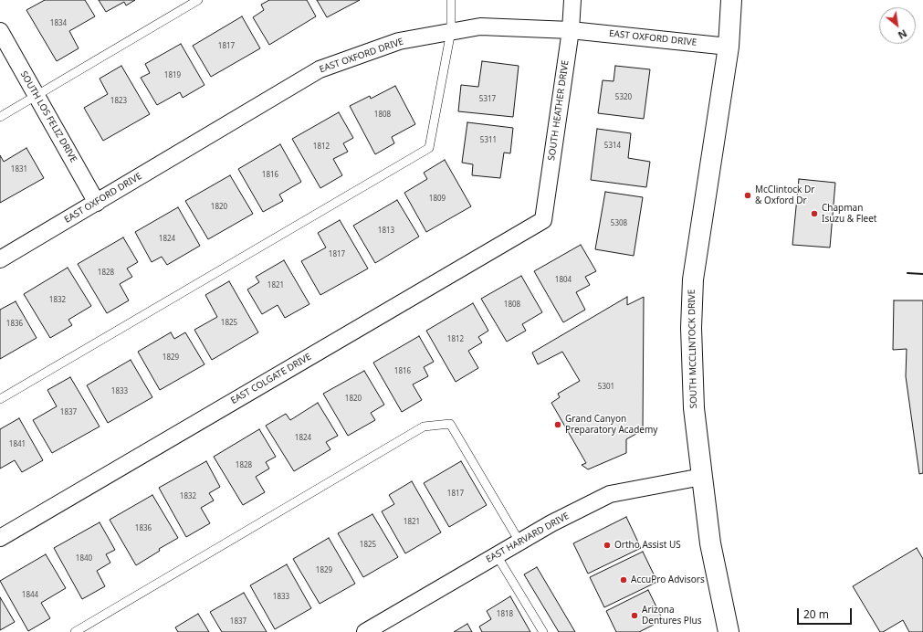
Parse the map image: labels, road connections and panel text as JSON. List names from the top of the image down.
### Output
{
  "streets": {
    "main road": ["SOUTH MCCLINTOCK DRIVE"],
    "street": [
      "EAST OXFORD DRIVE",
      "SOUTH HEATHER DRIVE",
      "SOUTH LOS FELIZ DRIVE",
      "EAST COLGATE DRIVE",
      "EAST HARVARD DRIVE"
    ]
  },
  "crossings": [
    ["EAST OXFORD DRIVE", "SOUTH HEATHER DRIVE"],
    ["EAST OXFORD DRIVE", "SOUTH LOS FELIZ DRIVE"],
    ["EAST OXFORD DRIVE", "SOUTH MCCLINTOCK DRIVE"],
    ["SOUTH HEATHER DRIVE", "EAST COLGATE DRIVE"],
    ["SOUTH MCCLINTOCK DRIVE", "EAST HARVARD DRIVE"]
  ],
  "places": [
    "McClintock Dr & Oxford Dr",
    "Chapman Isuzu & Fleet",
    "Grand Canyon Preparatory Academy",
    "Ortho Assist US",
    "AccuPro Advisors",
    "Arizona Dentures Plus"
  ],
  "house_numbers": [
    "1834",
    "1817",
    "1819",
    "5320",
    "5317",
    "1823",
    "1808",
    "5311",
    "5314",
    "1812",
    "1831",
    "1816",
    "1809",
    "1820",
    "5308",
    "1813",
    "1824",
    "1817",
    "1828",
    "1804",
    "1821",
    "1832",
    "1808",
    "1825",
    "1836",
    "1812",
    "1829",
    "1816",
    "5301",
    "1833",
    "1820",
    "1837",
    "1824",
    "1841",
    "1828",
    "1817",
    "1832",
    "1821",
    "1836",
    "1825",
    "1840",
    "1829",
    "1844",
    "1833",
    "1818",
    "1837"
  ],
  "scale_bar": "20 m",
  "north": "bottom right"
}
